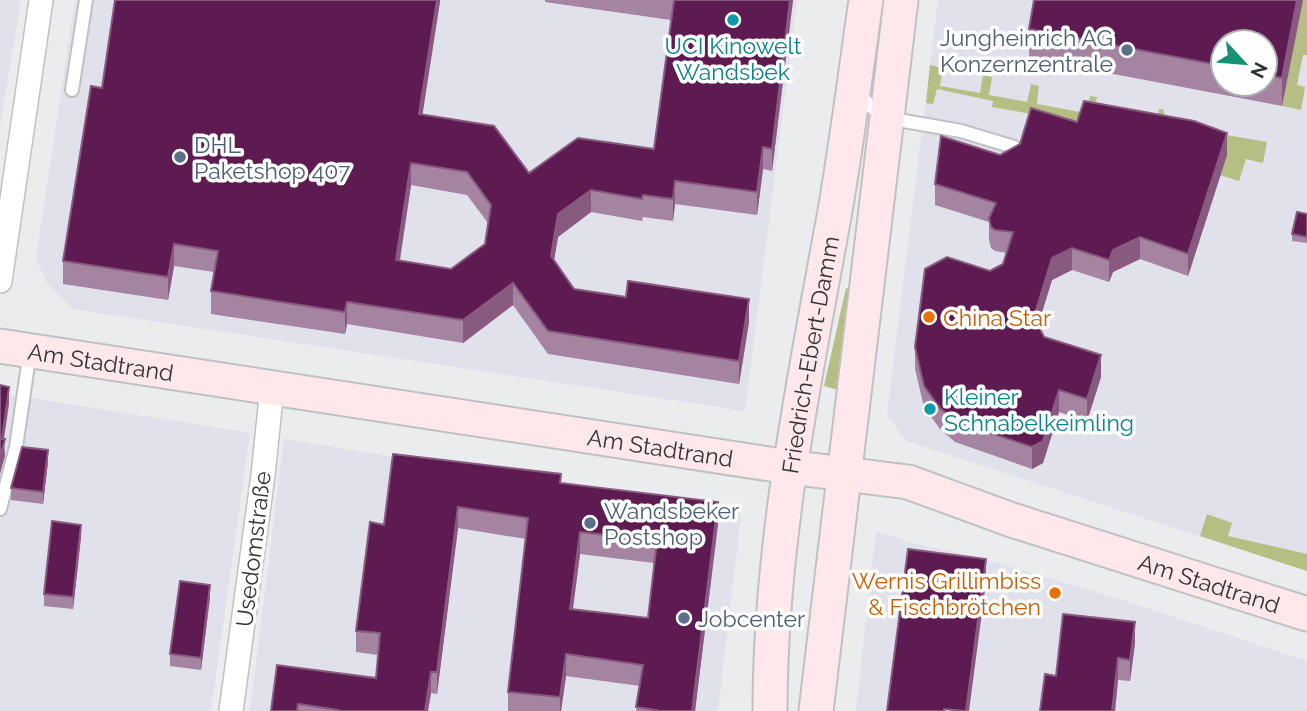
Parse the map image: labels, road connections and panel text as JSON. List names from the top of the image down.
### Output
{
  "streets": {
    "main road": ["Friedrich-Ebert-Damm", "Am Stadtrand"],
    "street": ["Usedomstraße"]
  },
  "crossings": [
    ["Friedrich-Ebert-Damm", "Am Stadtrand"],
    ["Am Stadtrand", "Usedomstraße"]
  ],
  "places": [
    "UCI Kinowelt Wandsbek",
    "Jungheinrich AG Konzernzentrale",
    "DHL Paketshop 407",
    "China Star",
    "Kleiner Schnabelkeimling",
    "Wandsbeker Postshop",
    "Wernis Grillimbiss & Fischbrötchen",
    "Jobcenter"
  ],
  "north": "bottom right"
}
